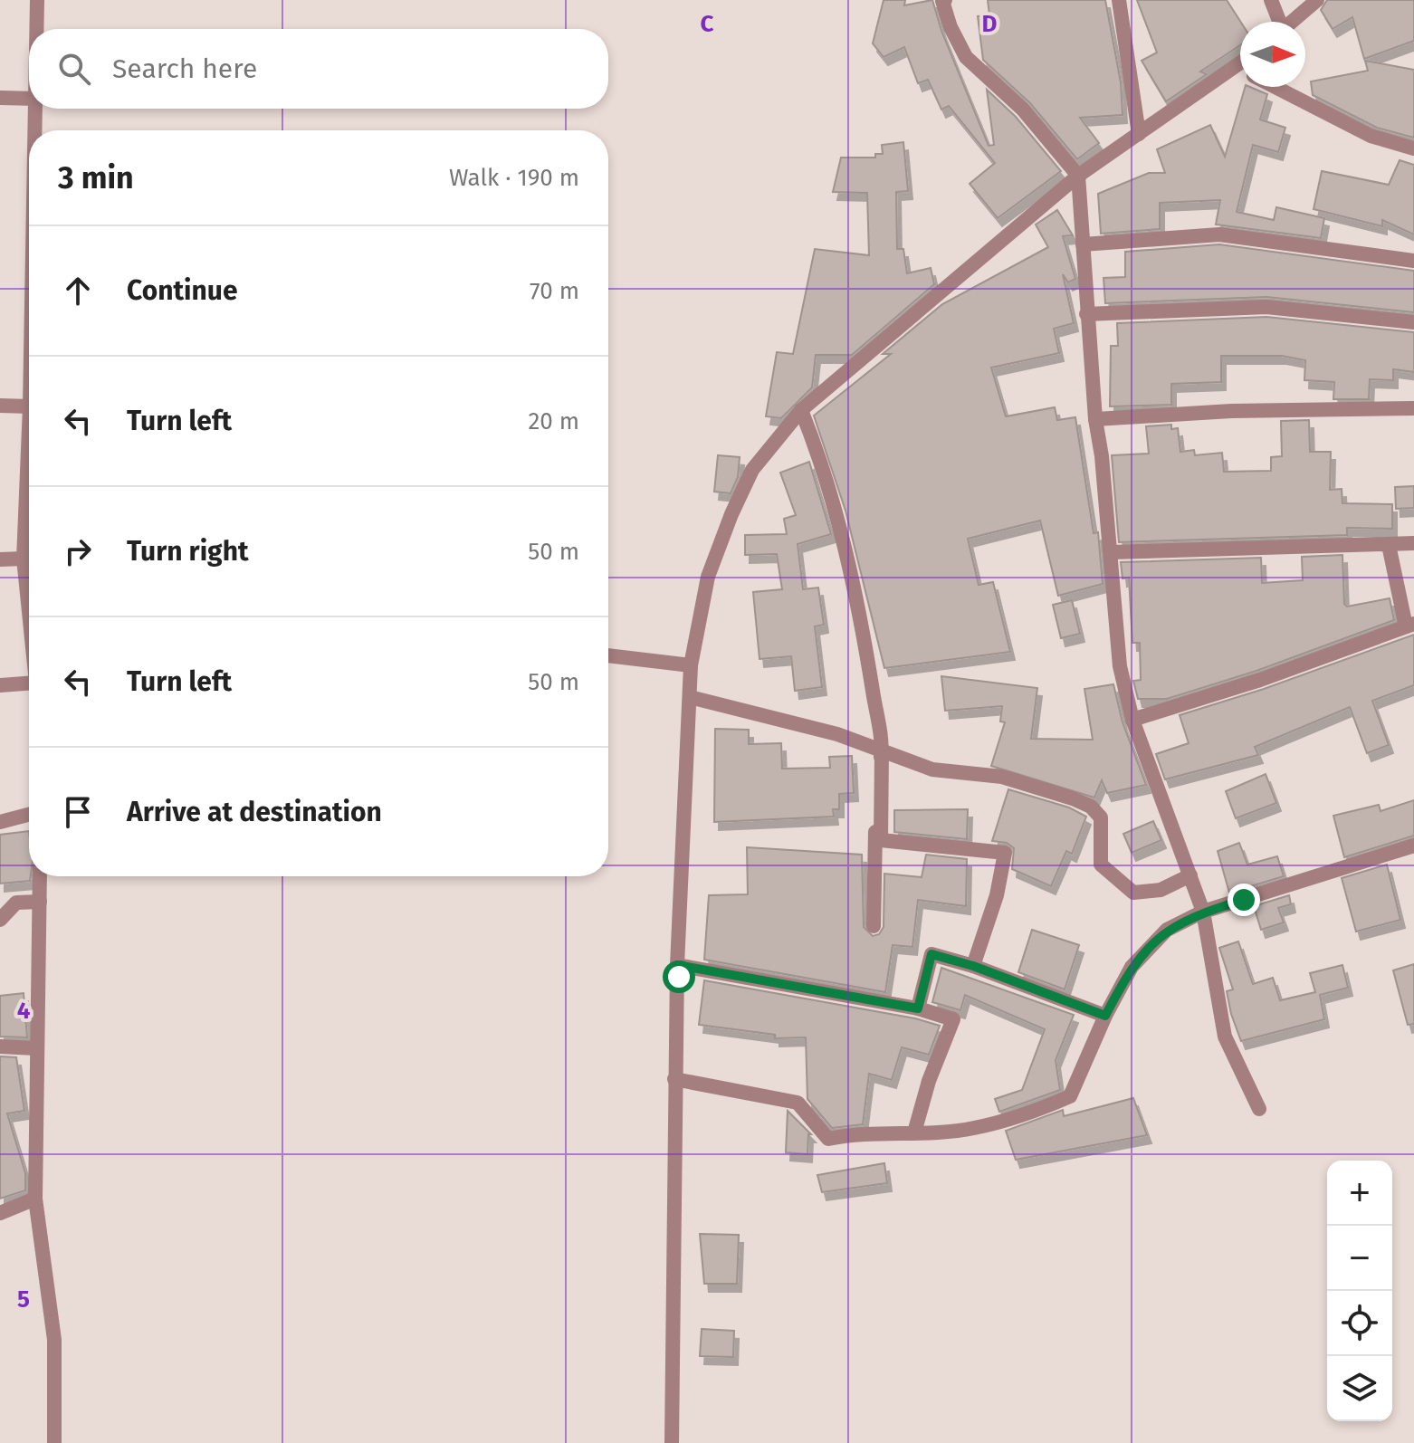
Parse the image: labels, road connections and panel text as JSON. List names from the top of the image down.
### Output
{
  "north": "right",
  "page": {
    "search": "Search here",
    "heading": ["3 min", "Walk · 190 m"],
    "list": [
      ["Continue", "70 m"],
      ["Turn left", "20 m"],
      ["Turn right", "50 m"],
      ["Turn left", "50 m"],
      "Arrive at destination"
    ],
    "map_buttons": ["+", "−"]
  },
  "grid": {
    "columns": ["C", "D"],
    "rows": ["4", "5"]
  }
}
